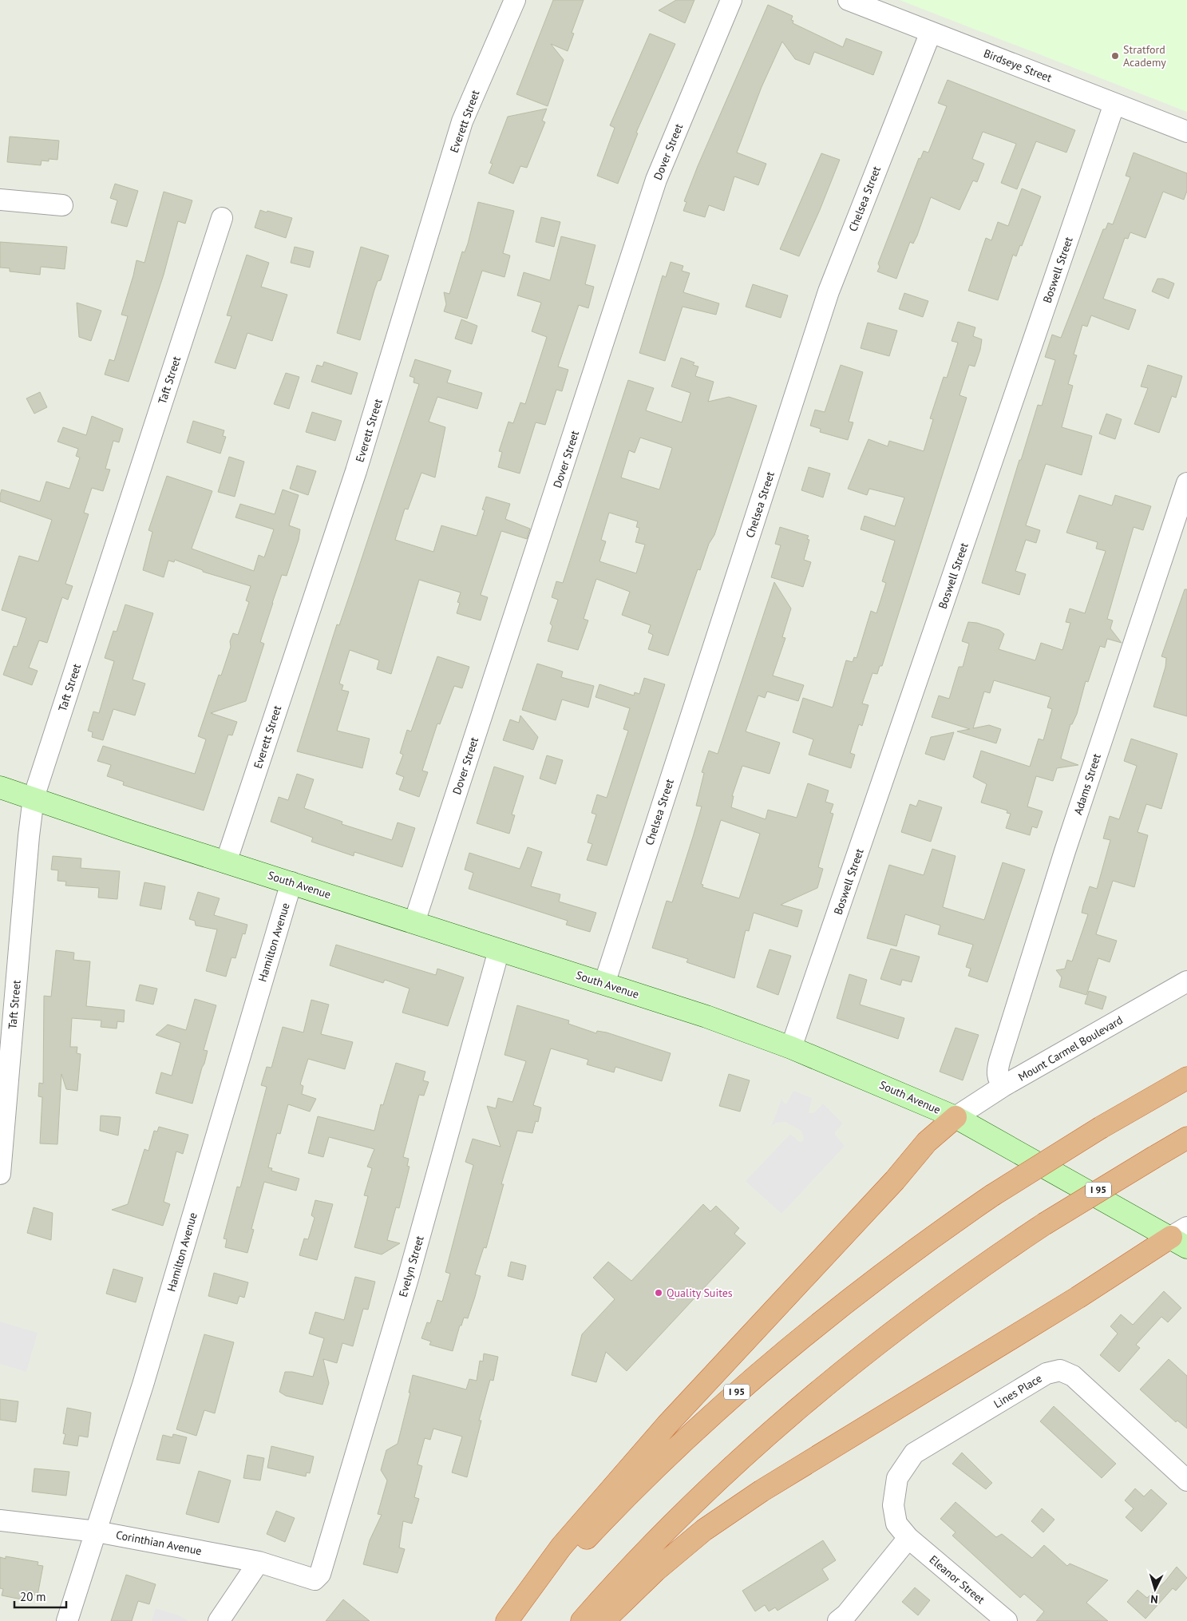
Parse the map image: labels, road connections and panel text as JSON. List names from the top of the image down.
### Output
{
  "streets": {
    "highway": ["I 95"],
    "main road": ["South Avenue"],
    "street": [
      "Birdseye Street",
      "Everett Street",
      "Dover Street",
      "Chelsea Street",
      "Boswell Street",
      "Taft Street",
      "Adams Street",
      "Hamilton Avenue",
      "Mount Carmel Boulevard",
      "Evelyn Street",
      "Lines Place",
      "Corinthian Avenue",
      "Eleanor Street"
    ]
  },
  "crossings": [
    ["Birdseye Street", "Chelsea Street"],
    ["Birdseye Street", "Boswell Street"],
    ["Everett Street", "South Avenue"],
    ["Dover Street", "South Avenue"],
    ["Chelsea Street", "South Avenue"],
    ["Boswell Street", "South Avenue"],
    ["Taft Street", "South Avenue"],
    ["Adams Street", "Mount Carmel Boulevard"],
    ["South Avenue", "Hamilton Avenue"],
    ["South Avenue", "Mount Carmel Boulevard"],
    ["South Avenue", "Evelyn Street"],
    ["Hamilton Avenue", "Corinthian Avenue"],
    ["Evelyn Street", "Corinthian Avenue"],
    ["Lines Place", "Eleanor Street"]
  ],
  "places": ["Stratford Academy", "Quality Suites"],
  "scale_bar": "20 m",
  "north": "bottom"
}
